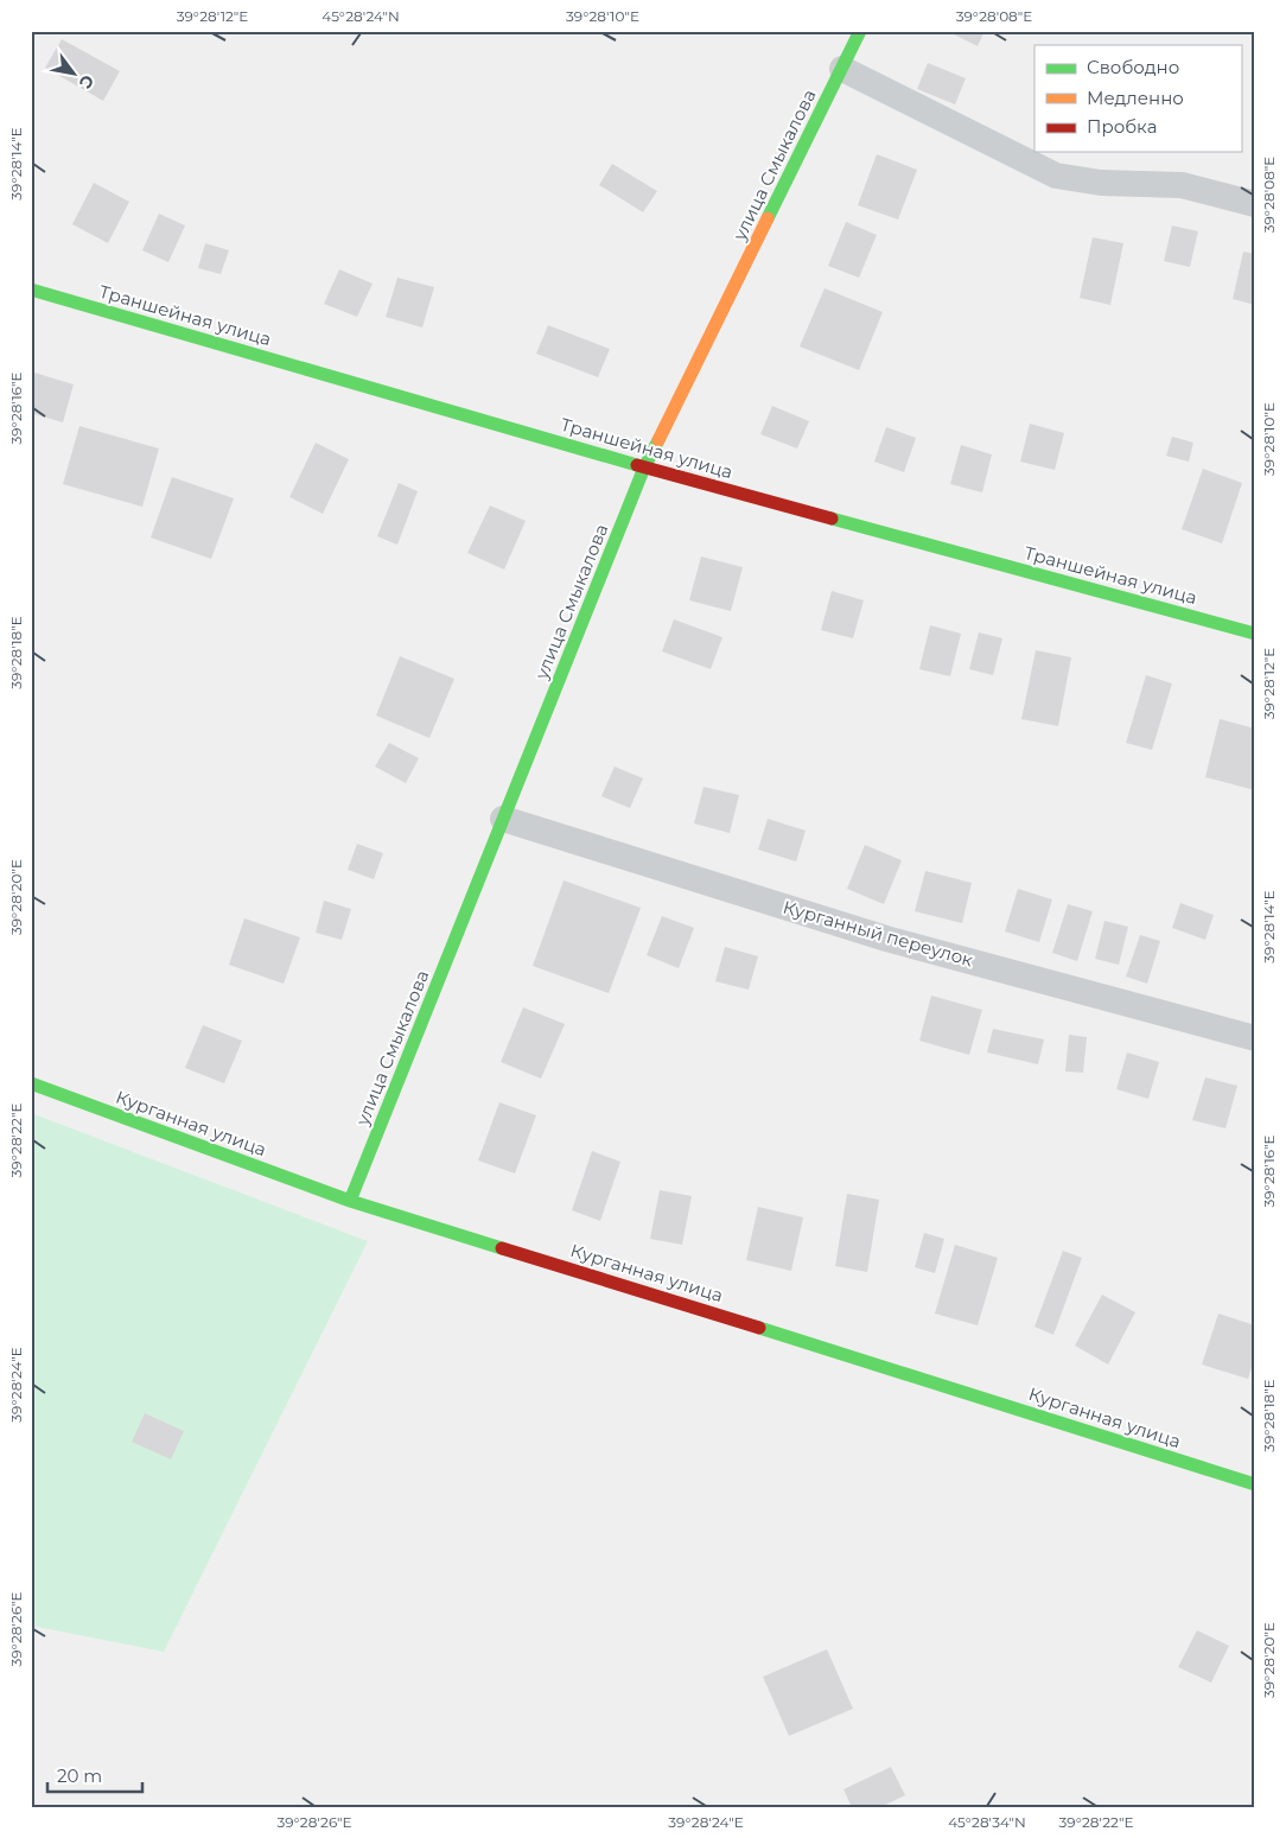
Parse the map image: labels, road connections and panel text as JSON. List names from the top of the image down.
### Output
{
  "streets": {
    "street": [
      "улица Смыкалова",
      "Траншейная улица",
      "Курганный переулок",
      "Курганная улица"
    ]
  },
  "crossings": [
    ["улица Смыкалова", "Траншейная улица"],
    ["улица Смыкалова", "Курганный переулок"],
    ["улица Смыкалова", "Курганная улица"]
  ],
  "legend": ["Свободно", "Медленно", "Пробка"],
  "scale_bar": "20 m",
  "north": "bottom right",
  "coordinates": [
    "39°28'12\"E",
    "45°28'24\"N",
    "39°28'10\"E",
    "39°28'08\"E",
    "39°28'14\"E",
    "39°28'16\"E",
    "39°28'18\"E",
    "39°28'20\"E",
    "39°28'22\"E",
    "39°28'24\"E",
    "39°28'26\"E",
    "45°28'34\"N"
  ]
}
